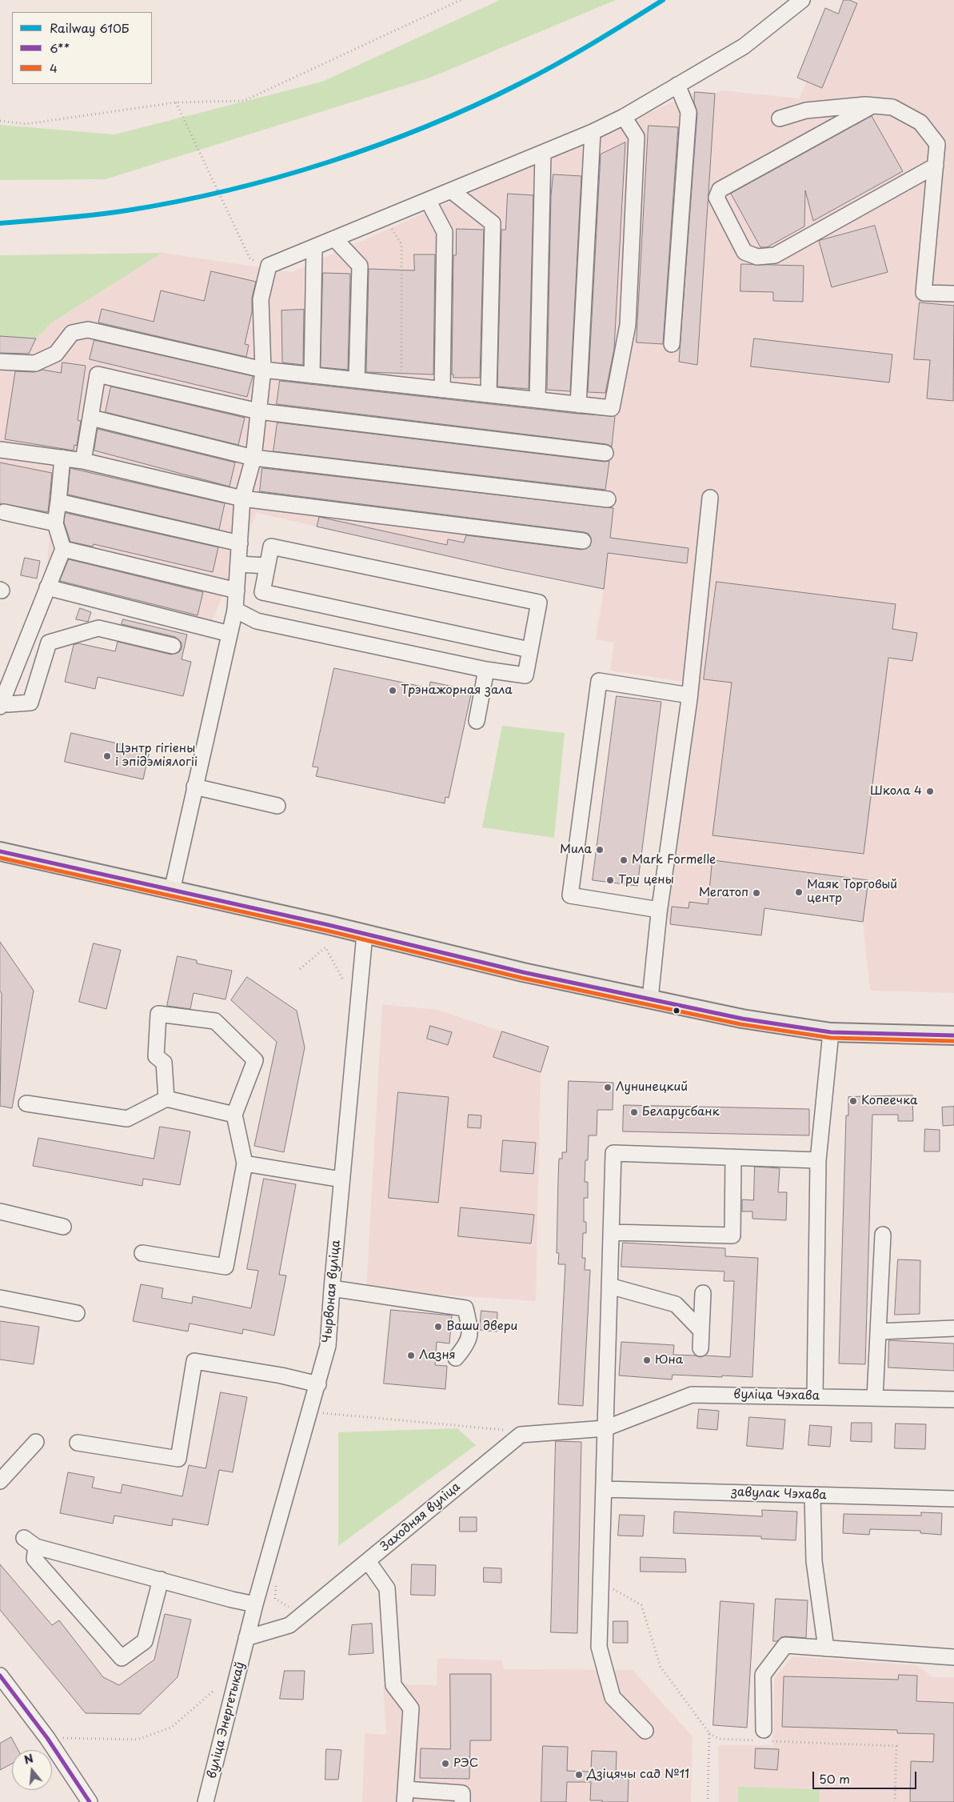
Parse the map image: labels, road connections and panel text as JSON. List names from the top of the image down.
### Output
{
  "streets": {
    "street": [
      "Чырвоная вуліца",
      "вуліца Чэхава",
      "завулак Чэхава",
      "Заходняя вуліца",
      "вуліца Энергетыкаў"
    ]
  },
  "crossings": [
    ["Чырвоная вуліца", "Заходняя вуліца"],
    ["Чырвоная вуліца", "вуліца Энергетыкаў"],
    ["вуліца Чэхава", "Заходняя вуліца"],
    ["Заходняя вуліца", "вуліца Энергетыкаў"]
  ],
  "places": [
    "Трэнажорная зала",
    "Цэнтр гігіены і эпідэміялогіі",
    "Школа 4",
    "Мила",
    "Mark Formelle",
    "Три цены",
    "Маяк Торговый центр",
    "Мегатоп",
    "Лунинецкий",
    "Копеечка",
    "Беларусбанк",
    "Ваши двери",
    "Лазня",
    "Юна",
    "РЭС",
    "Дзіцячы сад №11"
  ],
  "lines": ["rail line 610Б", "transit line 6**", "transit line 4"],
  "legend": ["Railway 610Б", "6**", "4"],
  "scale_bar": "50 m",
  "north": "top"
}
